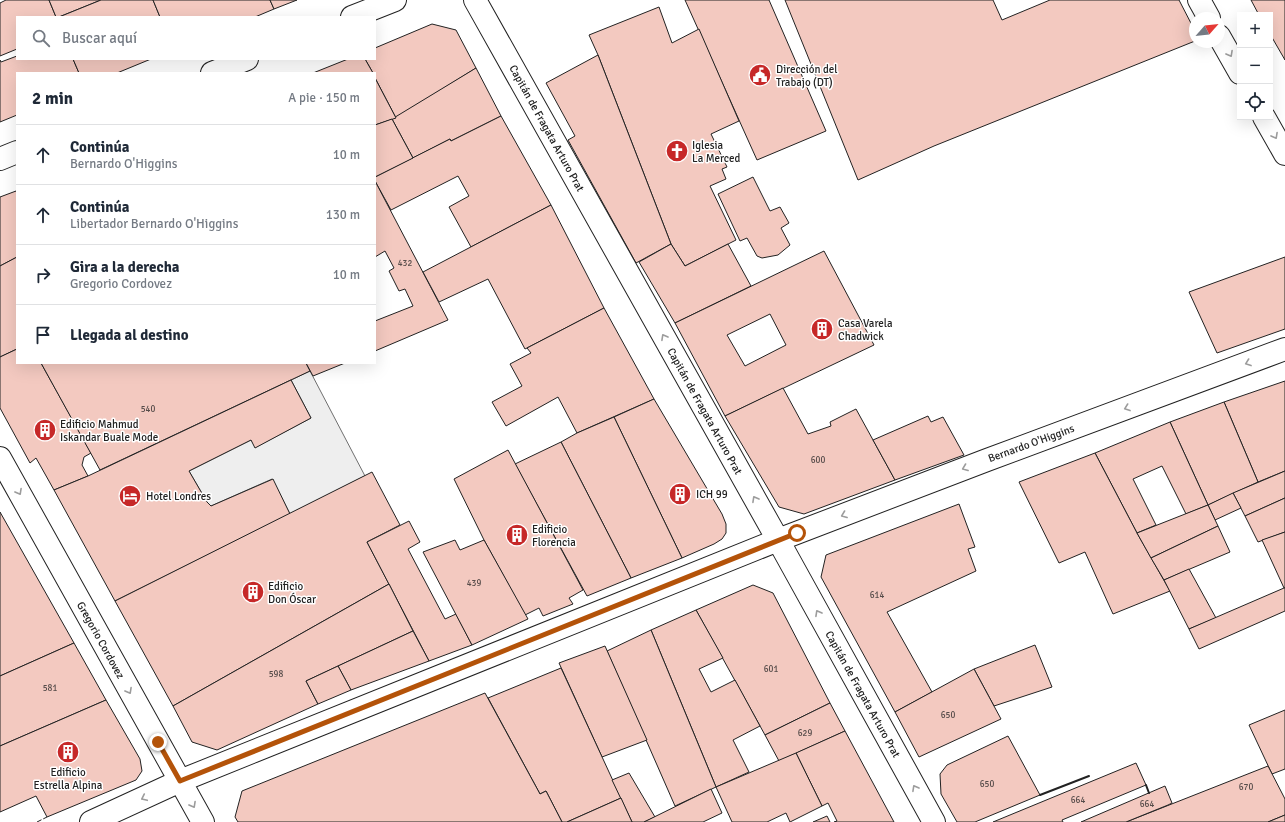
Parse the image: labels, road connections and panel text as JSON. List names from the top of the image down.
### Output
{
  "streets": {
    "street": ["Capitán de Fragata Arturo Prat", "Bernardo O'Higgins", "Gregorio Cordovez"]
  },
  "crossings": [
    ["Capitán de Fragata Arturo Prat", "Bernardo O'Higgins"],
    ["Bernardo O'Higgins", "Gregorio Cordovez"]
  ],
  "one_way": ["Capitán de Fragata Arturo Prat", "Bernardo O'Higgins", "Gregorio Cordovez"],
  "places": {
    "public building": ["Dirección del Trabajo (DT)"],
    "church": ["Iglesia La Merced"],
    "building": [
      "Casa Varela Chadwick",
      "Edificio Mahmud Iskandar Buale Mode",
      "ICH 99",
      "Edificio Florencia",
      "Edificio Don Óscar",
      "Edificio Estrella Alpina"
    ],
    "hotel": ["Hotel Londres"]
  },
  "house_numbers": [
    "432",
    "540",
    "600",
    "439",
    "614",
    "601",
    "598",
    "581",
    "650",
    "629",
    "650",
    "670",
    "664",
    "664"
  ],
  "north": "top right",
  "page": {
    "map_buttons": ["+", "−"],
    "search": "Buscar aquí",
    "heading": ["2 min", "A pie · 150 m"],
    "list": [
      ["Continúa", "Bernardo O'Higgins", "10 m"],
      ["Continúa", "Libertador Bernardo O'Higgins", "130 m"],
      ["Gira a la derecha", "Gregorio Cordovez", "10 m"],
      "Llegada al destino"
    ]
  }
}
